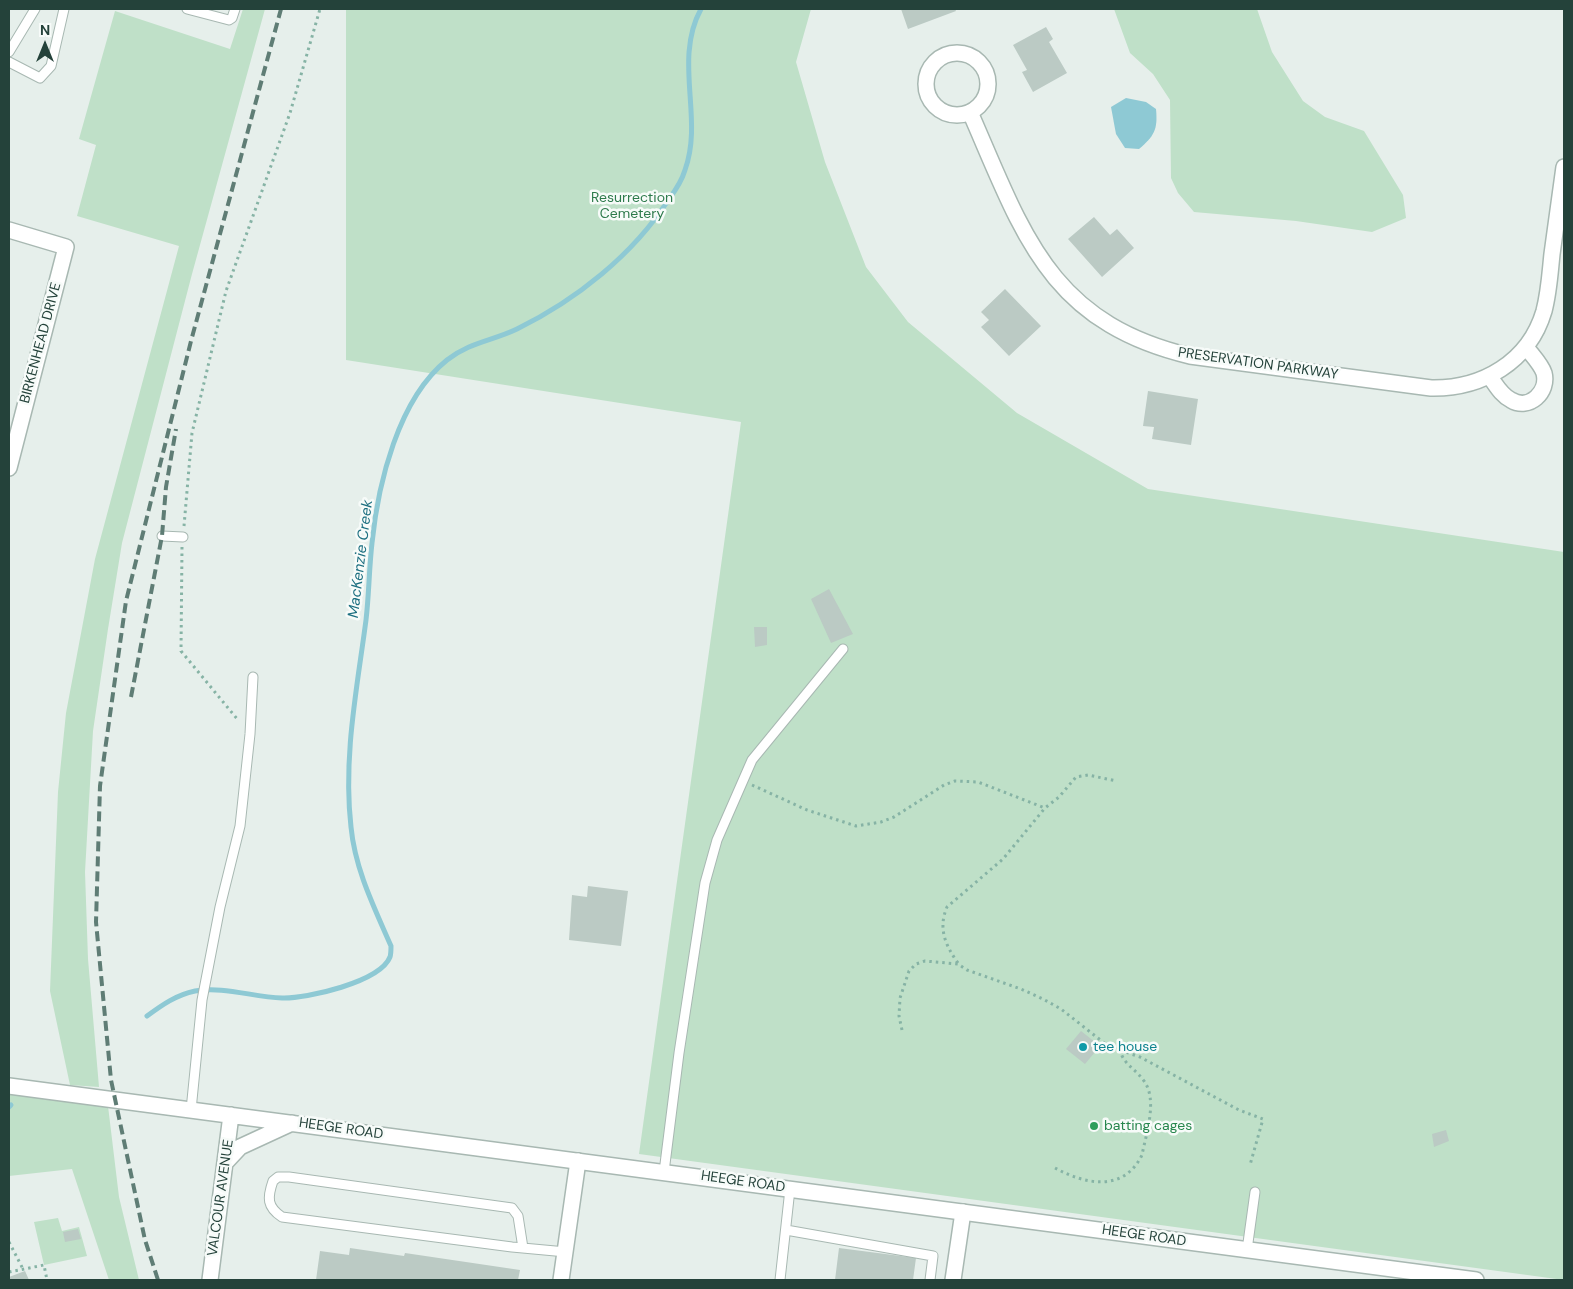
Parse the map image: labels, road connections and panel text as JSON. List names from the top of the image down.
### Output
{
  "streets": {
    "street": [
      "BIRKENHEAD DRIVE",
      "PRESERVATION PARKWAY",
      "HEEGE ROAD",
      "VALCOUR AVENUE"
    ]
  },
  "crossings": [
    ["HEEGE ROAD", "VALCOUR AVENUE"]
  ],
  "water": ["MacKenzie Creek"],
  "parks": ["Resurrection Cemetery"],
  "places": ["tee house", "batting cages"],
  "north": "top"
}
